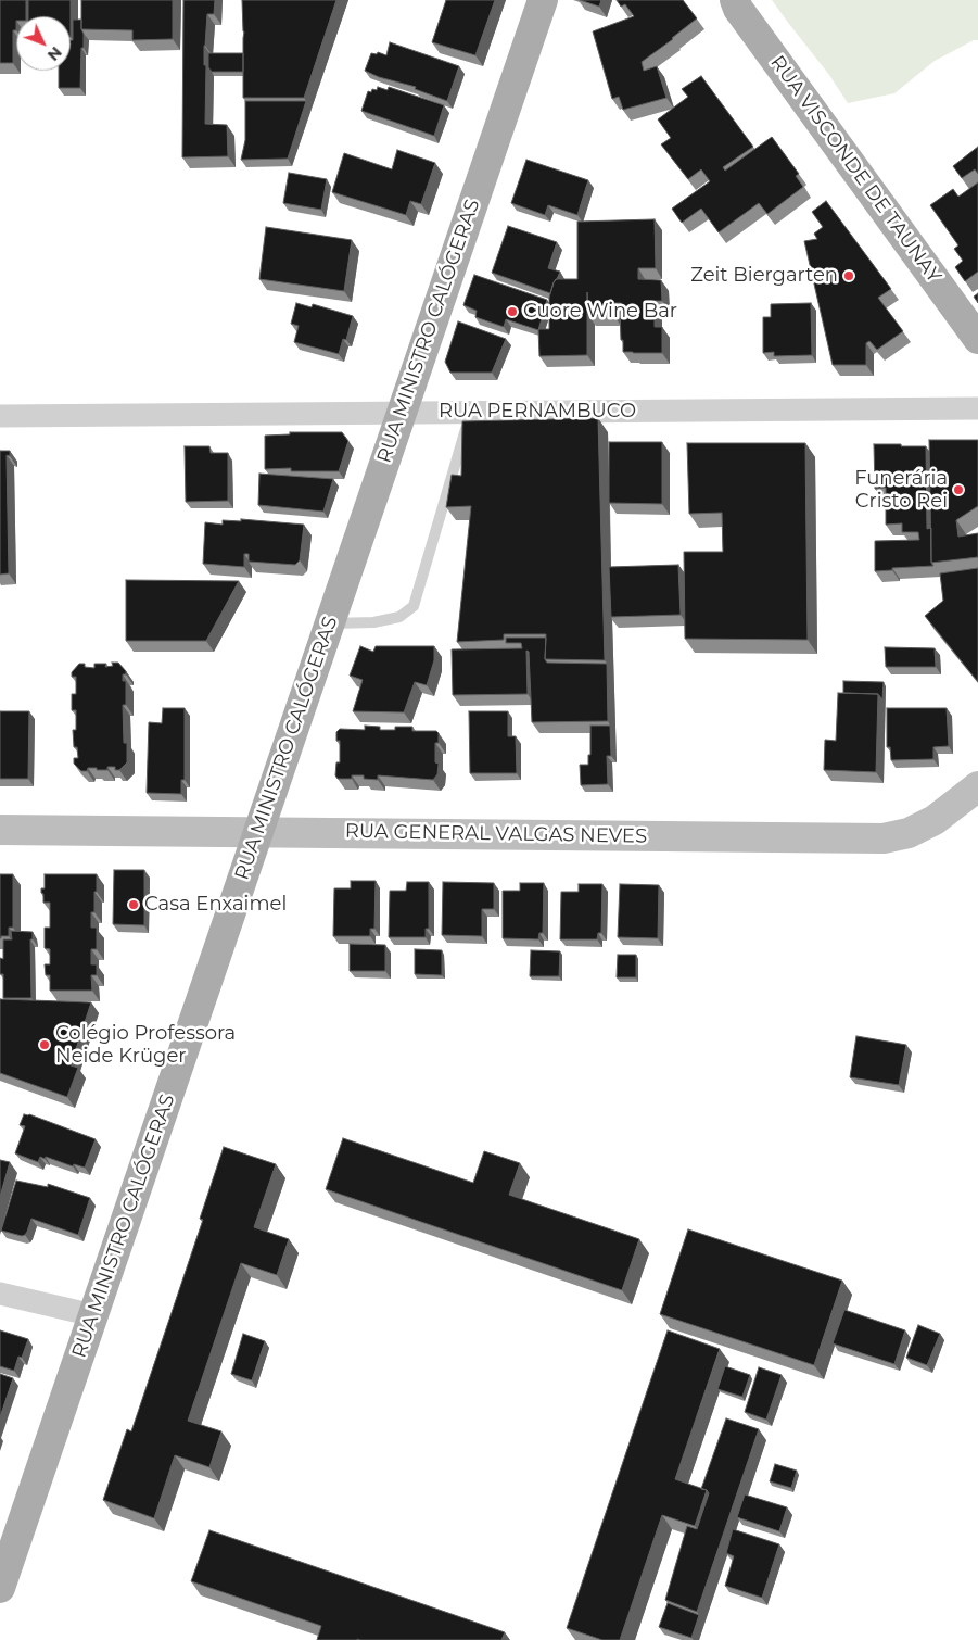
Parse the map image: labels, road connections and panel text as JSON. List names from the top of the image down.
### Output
{
  "streets": {
    "main road": ["RUA VISCONDE DE TAUNAY", "RUA MINISTRO CALÓGERAS", "RUA GENERAL VALGAS NEVES"],
    "street": ["RUA PERNAMBUCO"]
  },
  "crossings": [
    ["RUA MINISTRO CALÓGERAS", "RUA PERNAMBUCO"],
    ["RUA MINISTRO CALÓGERAS", "RUA GENERAL VALGAS NEVES"]
  ],
  "places": [
    "Zeit Biergarten",
    "Cuore Wine Bar",
    "Funerária Cristo Rei",
    "Casa Enxaimel",
    "Colégio Professora Neide Krüger"
  ],
  "north": "bottom right"
}
